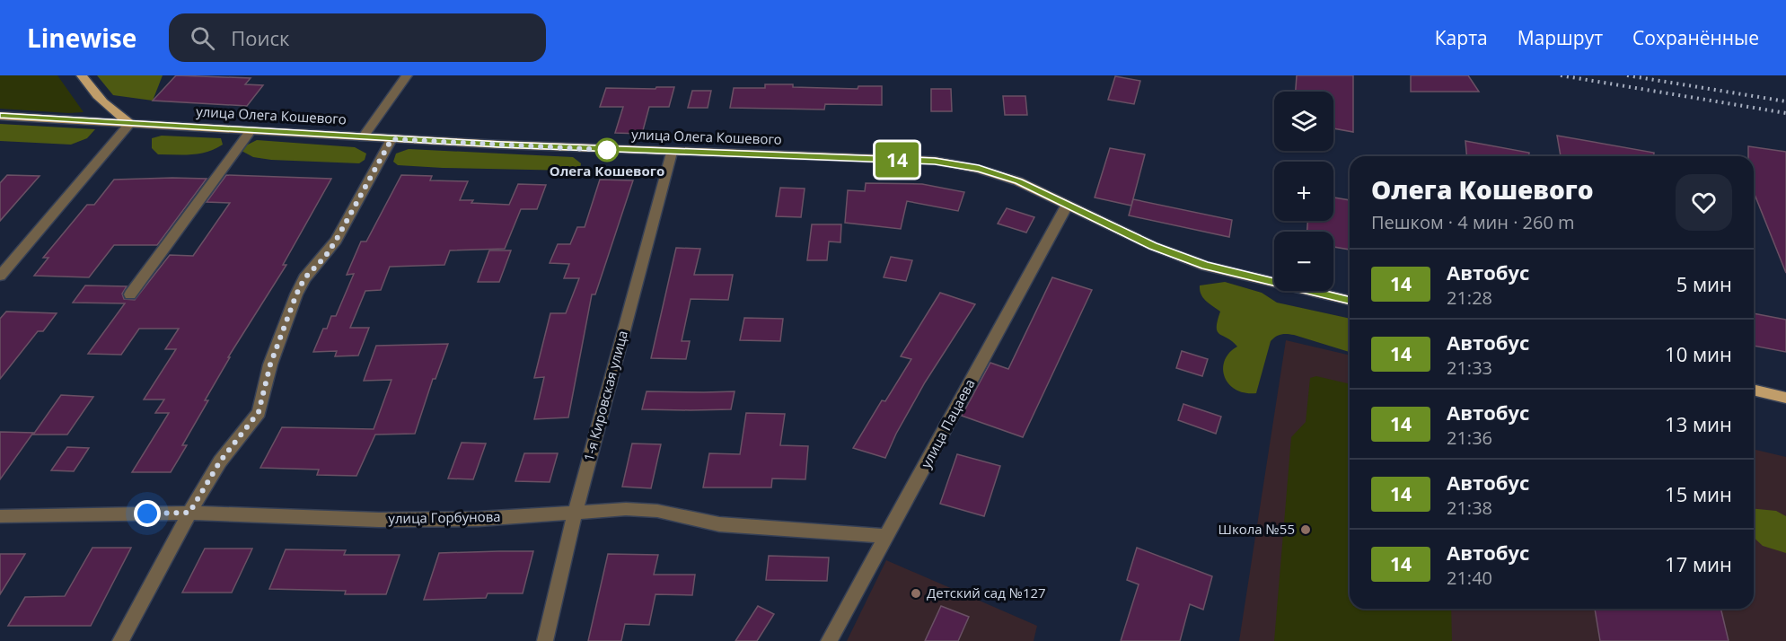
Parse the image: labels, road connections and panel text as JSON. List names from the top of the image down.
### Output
{
  "streets": {
    "main road": ["улица Олега Кошевого"],
    "street": ["1-я Кировская улица", "улица Пацаева", "улица Горбунова"]
  },
  "crossings": [
    ["улица Олега Кошевого", "1-я Кировская улица"],
    ["улица Олега Кошевого", "улица Пацаева"],
    ["1-я Кировская улица", "улица Горбунова"],
    ["улица Пацаева", "улица Горбунова"]
  ],
  "places": ["Олега Кошевого", "Школа №55", "Детский сад №127"],
  "lines": ["bus line 14"],
  "page": {
    "header": "Linewise",
    "search": "Поиск",
    "nav": ["Карта", "Маршрут", "Сохранённые"],
    "on_map": "14",
    "map_buttons": ["+", "−"],
    "heading": ["Олега Кошевого", "Пешком · 4 мин · 260 m"],
    "list": [
      {
        "mark": "14",
        "name": "Автобус",
        "note": "21:28",
        "value": "5 мин"
      },
      {
        "mark": "14",
        "name": "Автобус",
        "note": "21:33",
        "value": "10 мин"
      },
      {
        "mark": "14",
        "name": "Автобус",
        "note": "21:36",
        "value": "13 мин"
      },
      {
        "mark": "14",
        "name": "Автобус",
        "note": "21:38",
        "value": "15 мин"
      },
      {
        "mark": "14",
        "name": "Автобус",
        "note": "21:40",
        "value": "17 мин"
      }
    ]
  }
}
